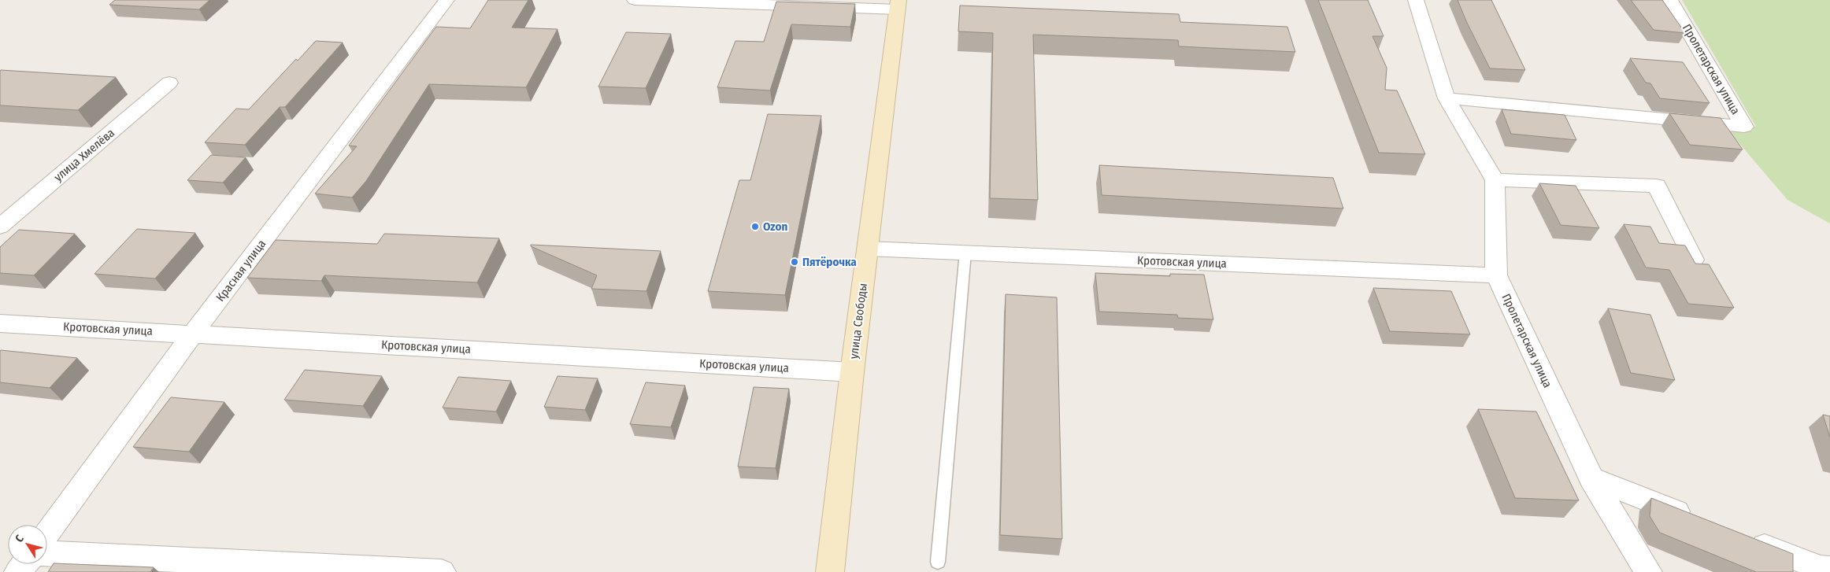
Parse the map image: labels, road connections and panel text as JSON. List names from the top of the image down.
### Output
{
  "streets": {
    "main road": ["улица Свободы"],
    "street": [
      "Пролетарская улица",
      "улица Хмелёва",
      "Кротовская улица",
      "Красная улица"
    ]
  },
  "crossings": [
    ["Пролетарская улица", "Кротовская улица"],
    ["Кротовская улица", "Красная улица"],
    ["Кротовская улица", "улица Свободы"]
  ],
  "places": ["Ozon", "Пятёрочка"],
  "north": "top left"
}
